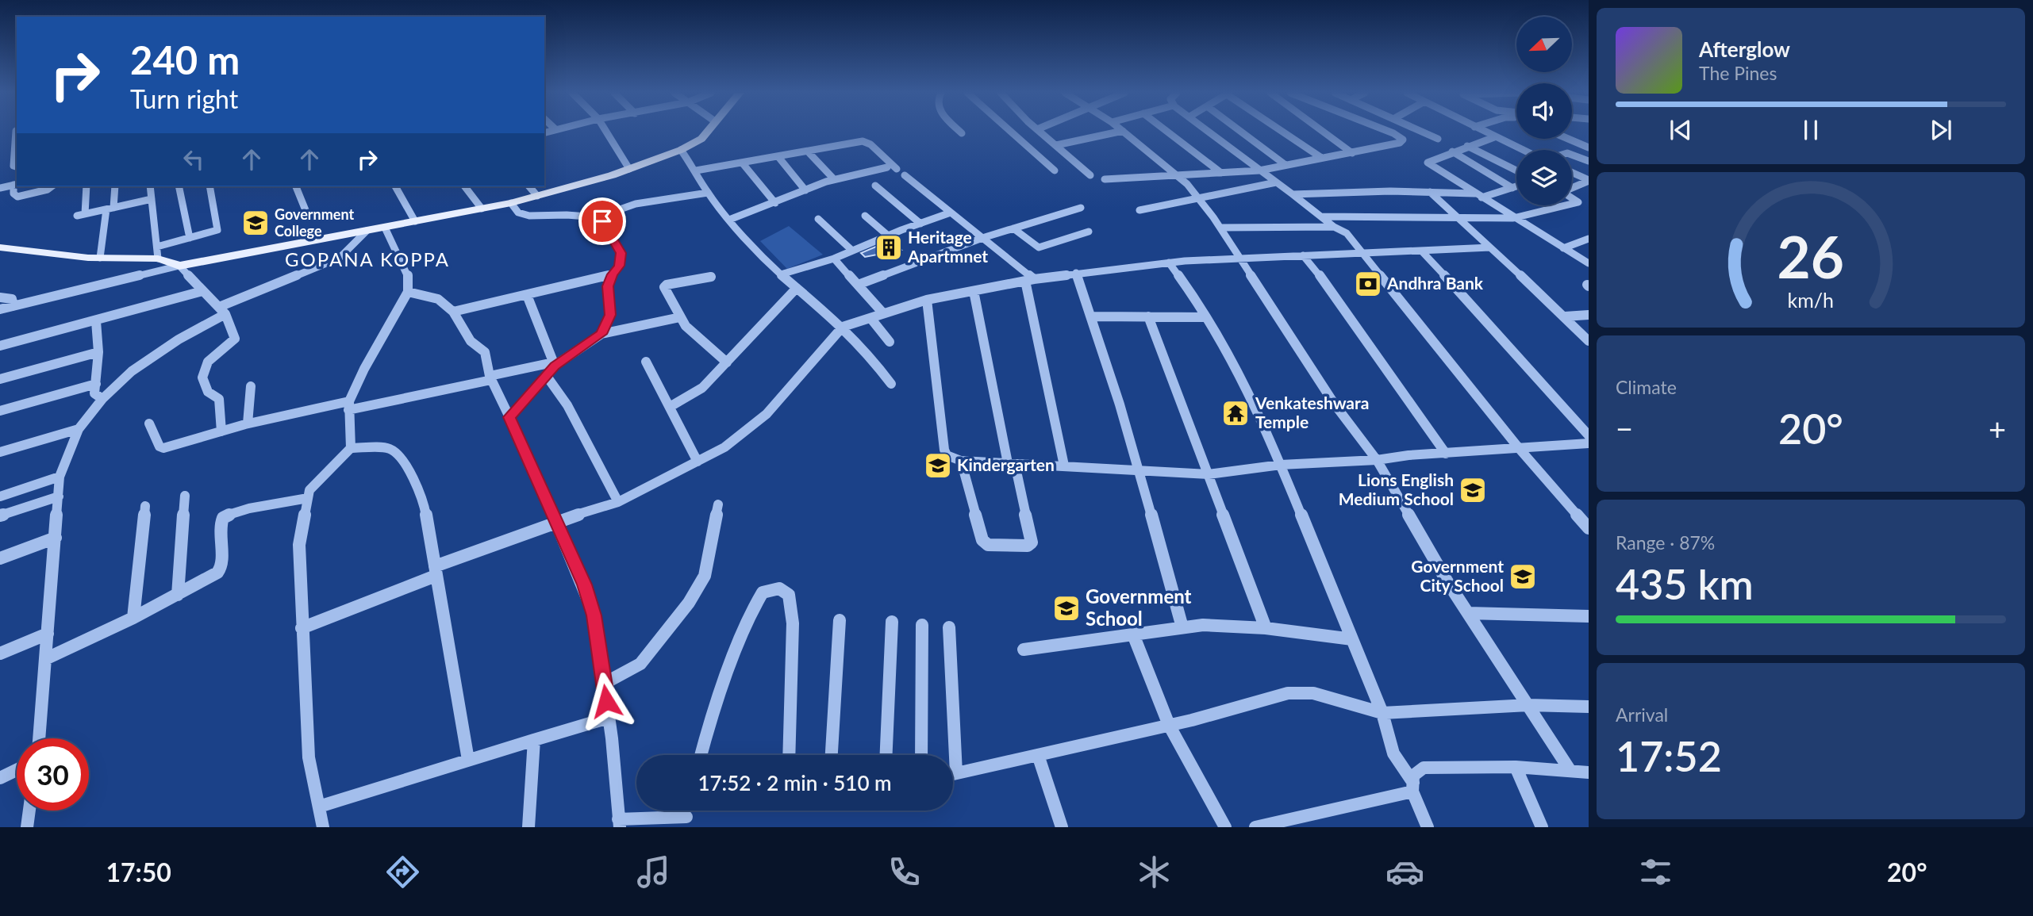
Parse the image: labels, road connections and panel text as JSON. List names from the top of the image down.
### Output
{
  "districts": ["GOPANA KOPPA"],
  "places": {
    "school or university": [
      "Government College",
      "Kindergarten",
      "Lions English Medium School",
      "Government City School",
      "Government School"
    ],
    "building": ["Heritage Apartmnet"],
    "bank": ["Andhra Bank"],
    "temple": ["Venkateshwara Temple"]
  },
  "north": "bottom left",
  "page": {
    "turn": ["240 m", "Turn right"],
    "song": ["Afterglow", "The Pines"],
    "tile": [
      "Climate",
      ["Range · 87%", "435 km"],
      ["Arrival", "17:52"]
    ],
    "heat": ["−", "20°", "+"],
    "limit": "30",
    "trip": "17:52 · 2 min · 510 m",
    "tabs": ["17:50", "20°"],
    "gauge": ["26", "km/h"]
  }
}
